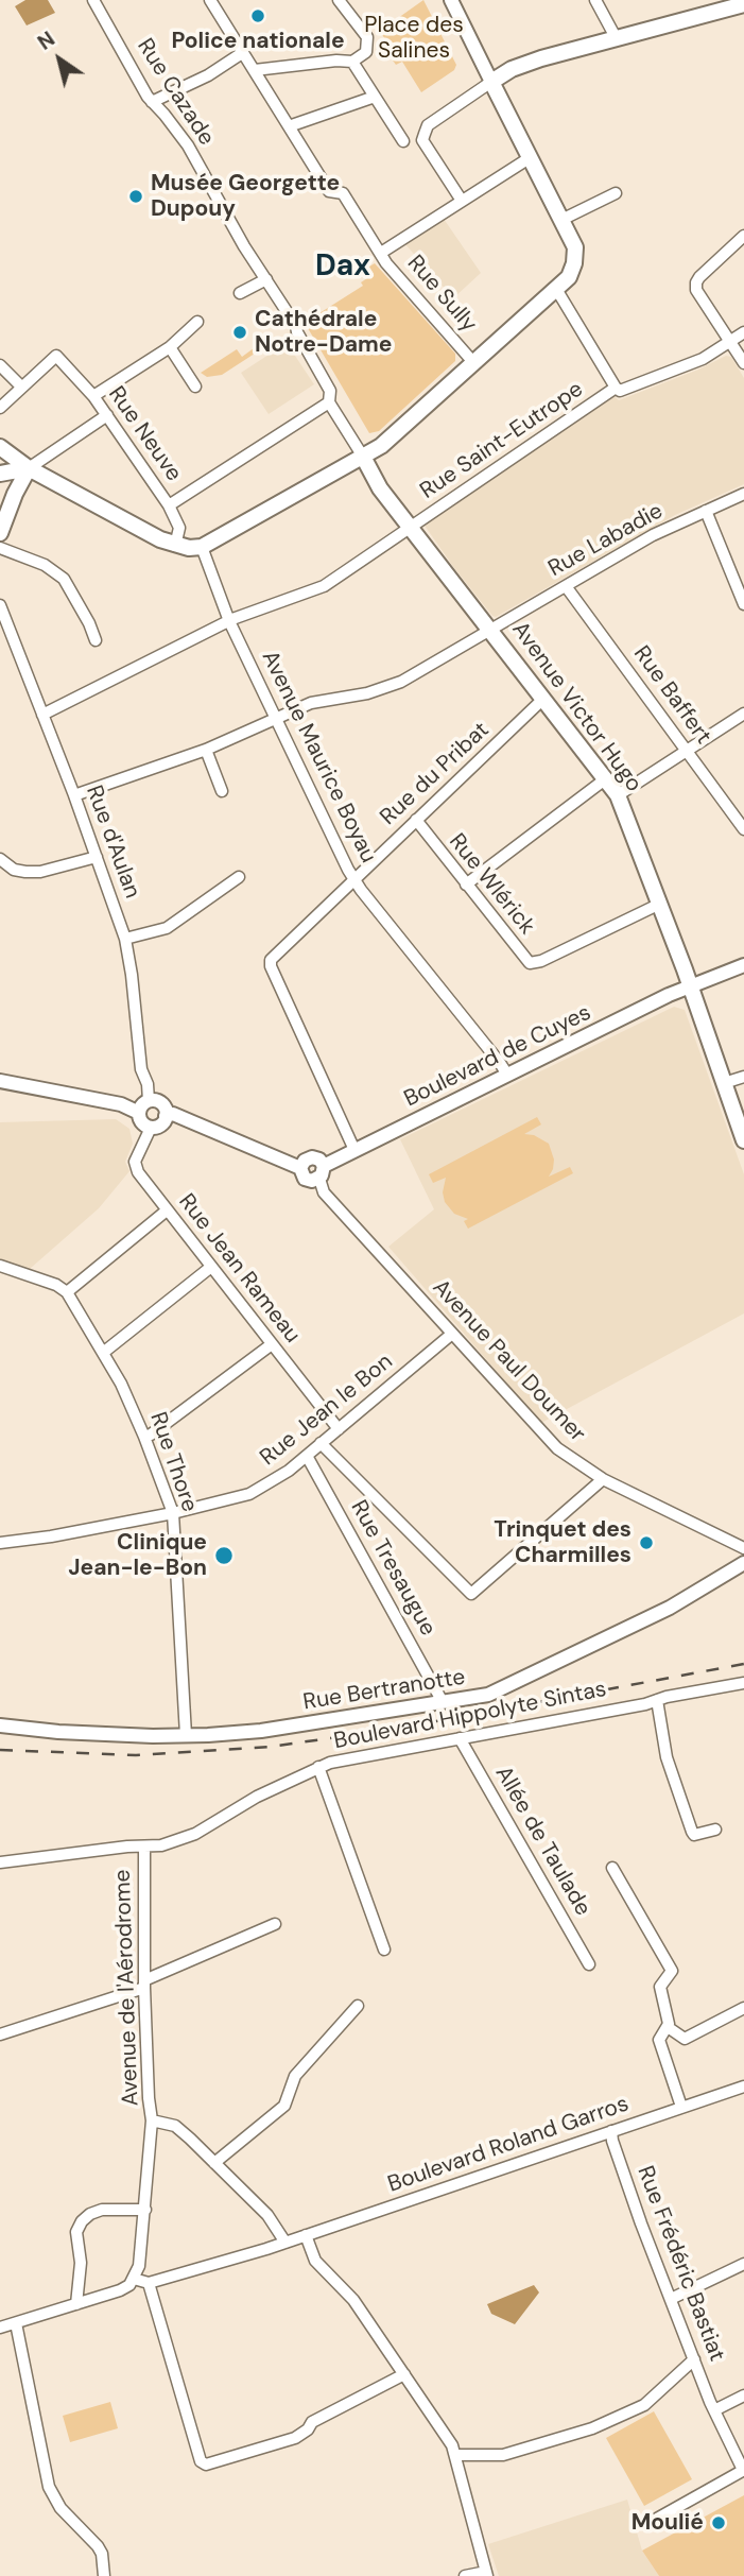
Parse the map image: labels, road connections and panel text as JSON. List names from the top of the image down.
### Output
{
  "streets": {
    "main road": ["Avenue Victor Hugo"],
    "street": [
      "Rue Cazade",
      "Rue Sully",
      "Rue Neuve",
      "Rue Saint-Eutrope",
      "Rue Labadie",
      "Rue Baffert",
      "Avenue Maurice Boyau",
      "Rue du Pribat",
      "Rue d'Aulan",
      "Rue Wlérick",
      "Boulevard de Cuyes",
      "Rue Jean Rameau",
      "Avenue Paul Doumer",
      "Rue Jean le Bon",
      "Rue Thore",
      "Rue Tresaugue",
      "Rue Bertranotte",
      "Boulevard Hippolyte Sintas",
      "Allée de Taulade",
      "Avenue de l'Aérodrome",
      "Boulevard Roland Garros",
      "Rue Frédéric Bastiat"
    ]
  },
  "crossings": [
    ["Rue Cazade", "Avenue Victor Hugo"],
    ["Rue Saint-Eutrope", "Avenue Victor Hugo"],
    ["Rue Saint-Eutrope", "Avenue Maurice Boyau"],
    ["Rue Saint-Eutrope", "Rue d'Aulan"],
    ["Rue Labadie", "Rue Baffert"],
    ["Rue Labadie", "Avenue Victor Hugo"],
    ["Rue Labadie", "Avenue Maurice Boyau"],
    ["Rue Labadie", "Rue d'Aulan"],
    ["Avenue Victor Hugo", "Rue du Pribat"],
    ["Avenue Victor Hugo", "Rue Wlérick"],
    ["Avenue Victor Hugo", "Boulevard de Cuyes"],
    ["Avenue Maurice Boyau", "Rue du Pribat"],
    ["Avenue Maurice Boyau", "Boulevard de Cuyes"],
    ["Rue du Pribat", "Rue Wlérick"],
    ["Rue du Pribat", "Boulevard de Cuyes"],
    ["Rue d'Aulan", "Rue Jean Rameau"],
    ["Boulevard de Cuyes", "Avenue Paul Doumer"],
    ["Rue Jean Rameau", "Rue Jean le Bon"],
    ["Avenue Paul Doumer", "Rue Jean le Bon"],
    ["Rue Jean le Bon", "Rue Thore"],
    ["Rue Jean le Bon", "Rue Tresaugue"],
    ["Rue Thore", "Rue Bertranotte"],
    ["Rue Tresaugue", "Rue Bertranotte"],
    ["Boulevard Hippolyte Sintas", "Allée de Taulade"],
    ["Boulevard Hippolyte Sintas", "Avenue de l'Aérodrome"],
    ["Avenue de l'Aérodrome", "Boulevard Roland Garros"],
    ["Boulevard Roland Garros", "Rue Frédéric Bastiat"]
  ],
  "districts": ["Dax"],
  "parks": ["Place des Salines"],
  "places": [
    "Police nationale",
    "Musée Georgette Dupouy",
    "Cathédrale Notre-Dame",
    "Trinquet des Charmilles",
    "Clinique Jean-le-Bon",
    "Moulié"
  ],
  "north": "top left"
}
